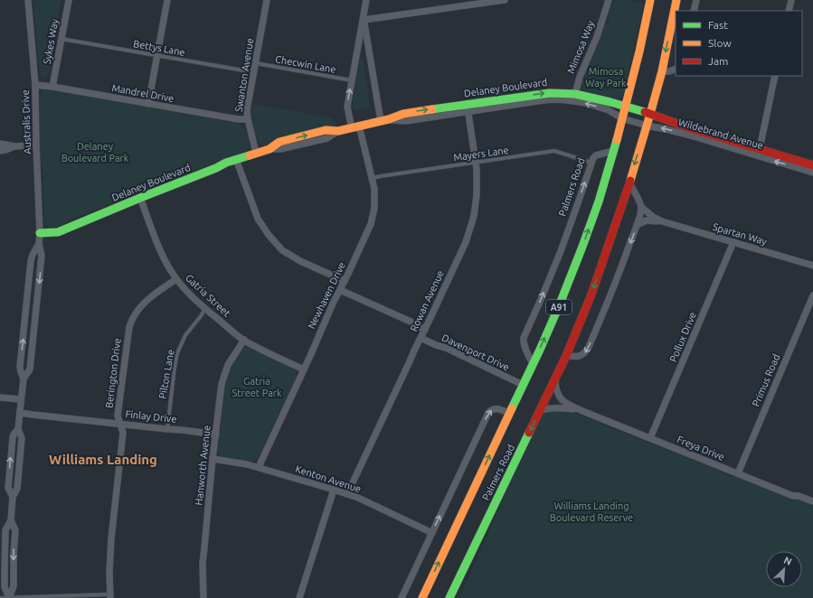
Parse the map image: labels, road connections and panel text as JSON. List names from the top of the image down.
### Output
{
  "streets": {
    "main road": [
      "Delaney Boulevard",
      "Wildebrand Avenue",
      "Palmers Road",
      "A91"
    ],
    "street": [
      "Sykes Way",
      "Mimosa Way",
      "Swanton Avenue",
      "Mandrel Drive",
      "Australis Drive",
      "Spartan Way",
      "Gatria Street",
      "Newhaven Drive",
      "Rowan Avenue",
      "Pollux Drive",
      "Davenport Drive",
      "Berington Drive",
      "Primus Road",
      "Finlay Drive",
      "Freya Drive",
      "Hanworth Avenue",
      "Kenton Avenue"
    ],
    "lane": [
      "Bettys Lane",
      "Checwin Lane",
      "Mayers Lane",
      "Pilton Lane"
    ]
  },
  "crossings": [
    ["Sykes Way", "Bettys Lane"],
    ["Sykes Way", "Mandrel Drive"],
    ["Mimosa Way", "Delaney Boulevard"],
    ["Bettys Lane", "Swanton Avenue"],
    ["Checwin Lane", "Swanton Avenue"],
    ["Checwin Lane", "Newhaven Drive"],
    ["Swanton Avenue", "Delaney Boulevard"],
    ["Swanton Avenue", "Mandrel Drive"],
    ["Delaney Boulevard", "Australis Drive"],
    ["Delaney Boulevard", "Wildebrand Avenue"],
    ["Delaney Boulevard", "Palmers Road"],
    ["Delaney Boulevard", "Gatria Street"],
    ["Delaney Boulevard", "Newhaven Drive"],
    ["Delaney Boulevard", "Rowan Avenue"],
    ["Mandrel Drive", "Australis Drive"],
    ["Australis Drive", "Finlay Drive"],
    ["Wildebrand Avenue", "Palmers Road"],
    ["Mayers Lane", "Palmers Road"],
    ["Mayers Lane", "Newhaven Drive"],
    ["Mayers Lane", "Rowan Avenue"],
    ["Palmers Road", "Davenport Drive"],
    ["Palmers Road", "Freya Drive"],
    ["Spartan Way", "Pollux Drive"],
    ["Gatria Street", "Newhaven Drive"],
    ["Gatria Street", "Berington Drive"],
    ["Gatria Street", "Pilton Lane"],
    ["Gatria Street", "Hanworth Avenue"],
    ["Newhaven Drive", "Kenton Avenue"],
    ["Rowan Avenue", "Davenport Drive"],
    ["Rowan Avenue", "Kenton Avenue"],
    ["Pollux Drive", "Freya Drive"],
    ["Berington Drive", "Finlay Drive"],
    ["Pilton Lane", "Finlay Drive"],
    ["Primus Road", "Freya Drive"],
    ["Finlay Drive", "Hanworth Avenue"],
    ["Hanworth Avenue", "Kenton Avenue"]
  ],
  "districts": ["Williams Landing"],
  "parks": [
    "Mimosa Way Park",
    "Delaney Boulevard Park",
    "Gatria Street Park",
    "Williams Landing Boulevard Reserve"
  ],
  "legend": ["Fast", "Slow", "Jam"],
  "north": "top right"
}
